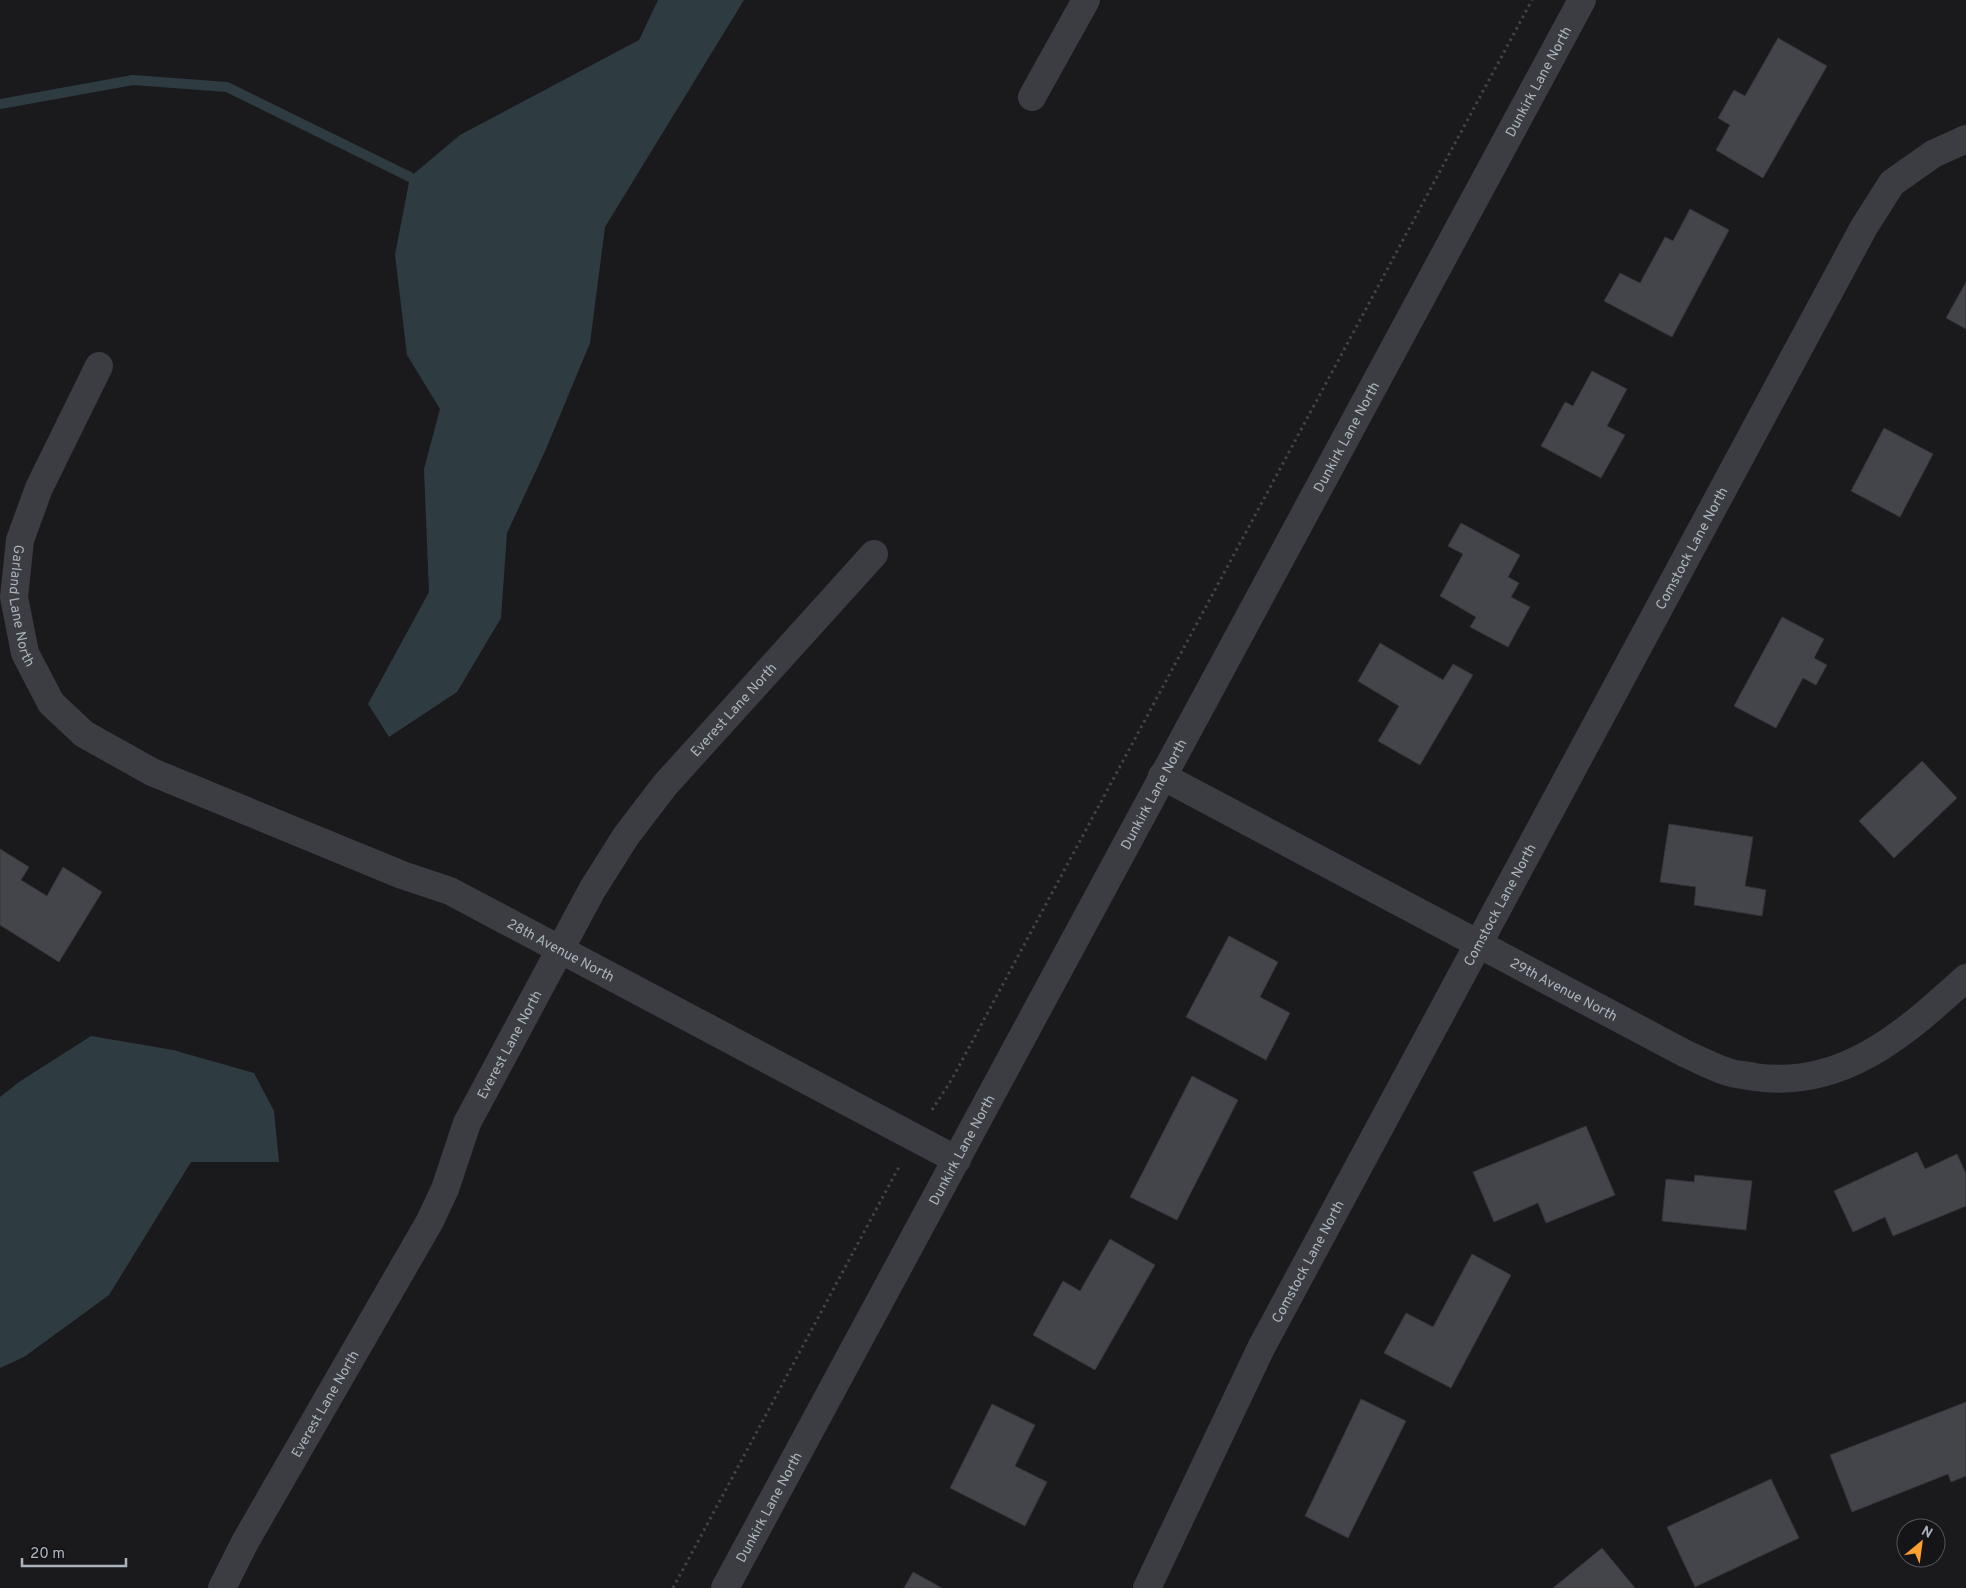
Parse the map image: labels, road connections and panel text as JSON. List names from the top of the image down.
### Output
{
  "streets": {
    "street": [
      "Dunkirk Lane North",
      "Comstock Lane North",
      "Garland Lane North",
      "Everest Lane North",
      "28th Avenue North",
      "29th Avenue North"
    ]
  },
  "crossings": [
    ["Dunkirk Lane North", "28th Avenue North"],
    ["Dunkirk Lane North", "29th Avenue North"],
    ["Comstock Lane North", "29th Avenue North"],
    ["Garland Lane North", "28th Avenue North"],
    ["Everest Lane North", "28th Avenue North"]
  ],
  "scale_bar": "20 m",
  "north": "top right"
}
